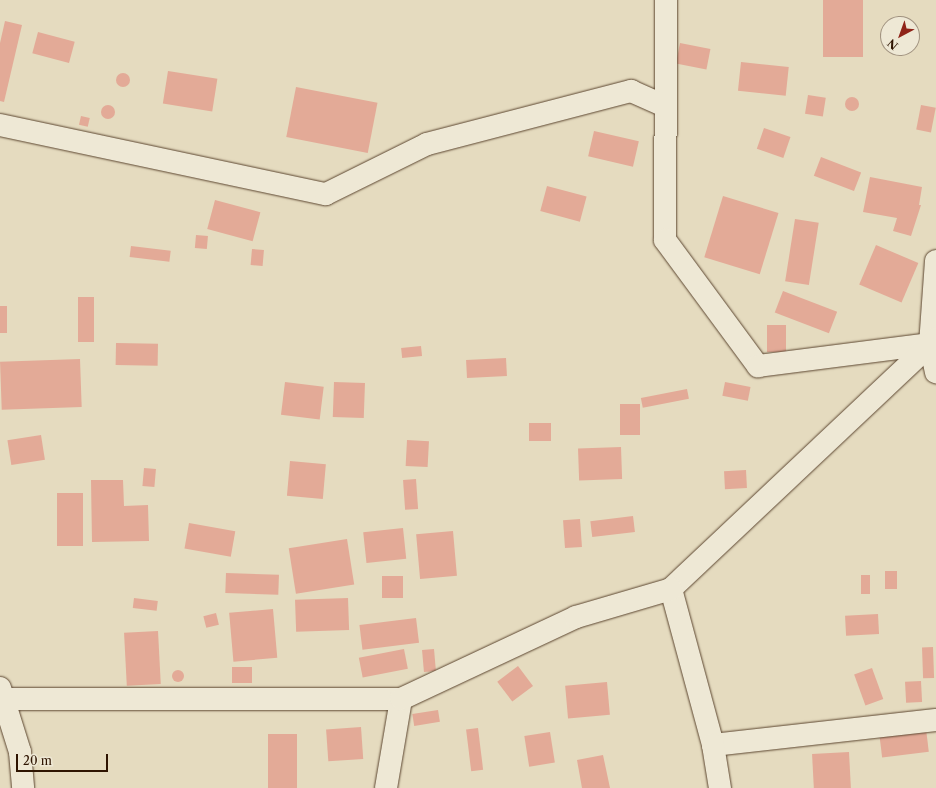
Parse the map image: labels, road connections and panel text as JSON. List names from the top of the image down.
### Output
{
  "scale_bar": "20 m",
  "north": "bottom left"
}
